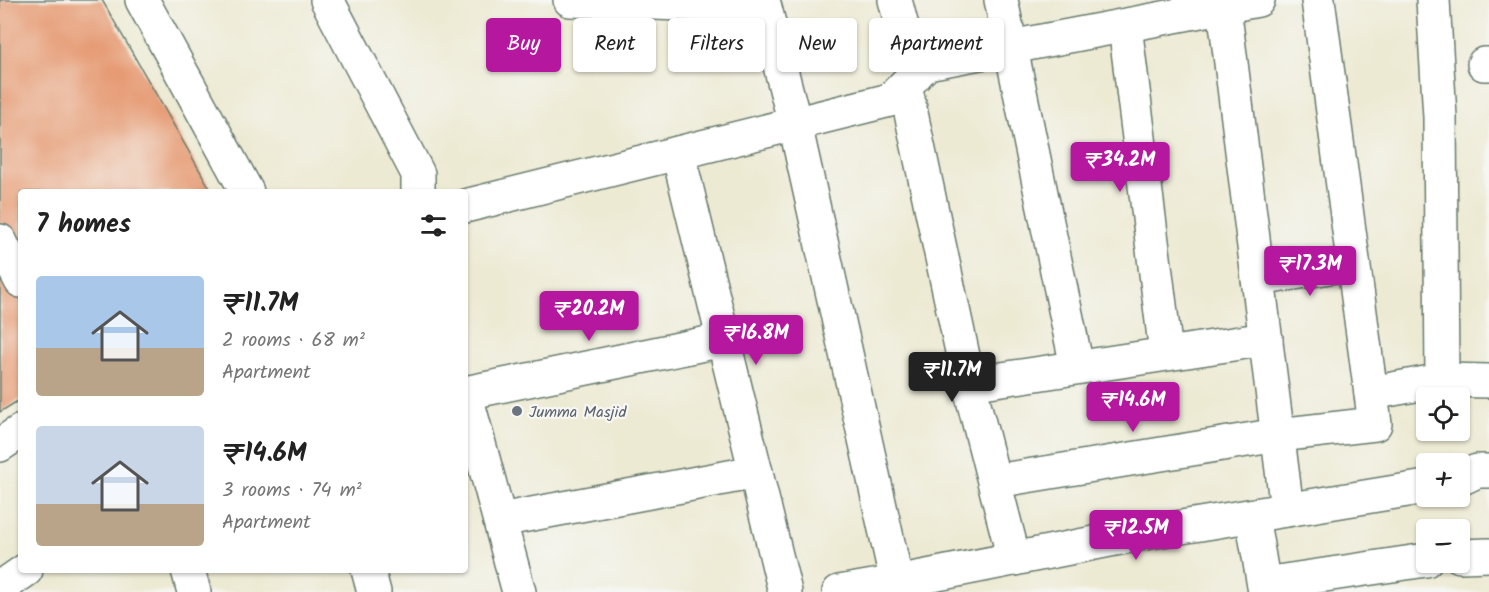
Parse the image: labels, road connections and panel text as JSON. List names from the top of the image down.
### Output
{
  "places": ["Jumma Masjid"],
  "page": {
    "chip": [
      "Buy",
      "Rent",
      "Filters",
      "New",
      "Apartment"
    ],
    "price": [
      "₹34.2M",
      "₹17.3M",
      "₹20.2M",
      "₹16.8M",
      "₹11.7M",
      "₹14.6M",
      "₹12.5M"
    ],
    "heading": "7 homes",
    "list": [
      {
        "name": "₹11.7M",
        "note": "2 rooms · 68 m² · Apartment"
      },
      {
        "name": "₹14.6M",
        "note": "3 rooms · 74 m² · Apartment"
      }
    ],
    "map_buttons": ["+", "−"]
  }
}
